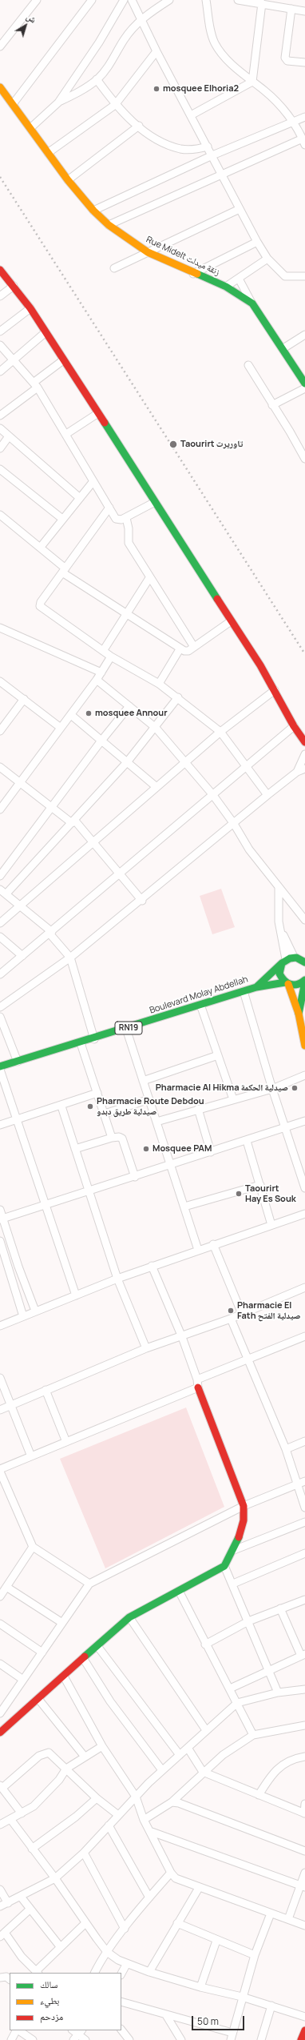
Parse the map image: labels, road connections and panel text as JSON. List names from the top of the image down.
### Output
{
  "streets": {
    "street": ["Rue Midelt زنقة ميدلت", "Boulevard Molay Abdellah", "RN19"]
  },
  "crossings": [
    ["Boulevard Molay Abdellah", "RN19"]
  ],
  "places": [
    "mosquee Elhoria2",
    "Taourirt تاوريرت",
    "mosquee Annour",
    "Pharmacie Al Hikma صيدلية الحكمة",
    "Pharmacie Route Debdou صيدلية طريق دبدو",
    "Mosquee PAM",
    "Taourirt Hay Es Souk",
    "Pharmacie El Fath صيدلية الفتح"
  ],
  "legend": ["سالك", "بطيء", "مزدحم"],
  "scale_bar": "50 m",
  "north": "top right"
}
